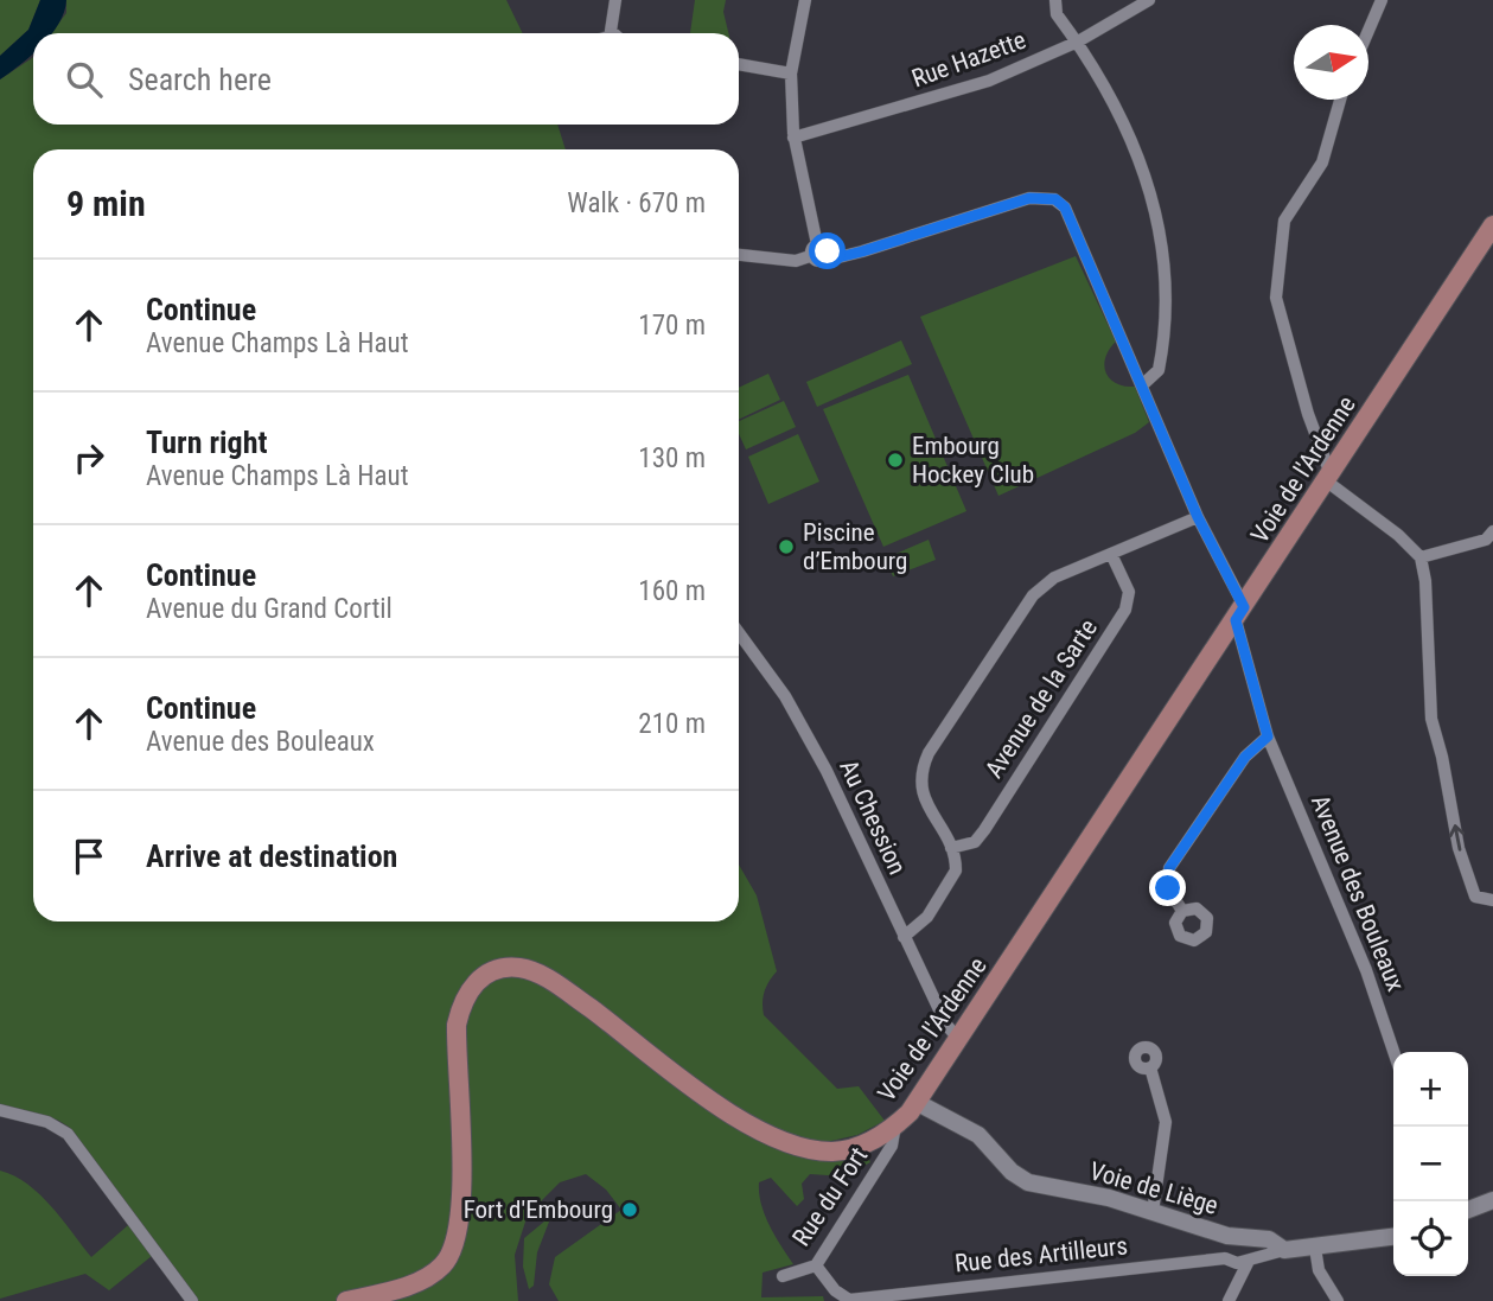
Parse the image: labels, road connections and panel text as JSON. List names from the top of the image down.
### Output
{
  "streets": {
    "main road": ["Voie de l'Ardenne"],
    "street": [
      "Rue Hazette",
      "Avenue de la Sarte",
      "Au Chession",
      "Avenue des Bouleaux",
      "Voie de Liège",
      "Rue du Fort",
      "Rue des Artilleurs"
    ]
  },
  "crossings": [
    ["Voie de l'Ardenne", "Au Chession"],
    ["Voie de l'Ardenne", "Avenue des Bouleaux"],
    ["Voie de l'Ardenne", "Voie de Liège"],
    ["Voie de l'Ardenne", "Rue du Fort"],
    ["Voie de Liège", "Rue des Artilleurs"],
    ["Rue du Fort", "Rue des Artilleurs"]
  ],
  "places": ["Embourg Hockey Club", "Piscine d’Embourg", "Fort d'Embourg"],
  "north": "right",
  "page": {
    "search": "Search here",
    "heading": ["9 min", "Walk · 670 m"],
    "list": [
      ["Continue", "Avenue Champs Là Haut", "170 m"],
      ["Turn right", "Avenue Champs Là Haut", "130 m"],
      ["Continue", "Avenue du Grand Cortil", "160 m"],
      ["Continue", "Avenue des Bouleaux", "210 m"],
      "Arrive at destination"
    ],
    "map_buttons": ["+", "−"]
  }
}
